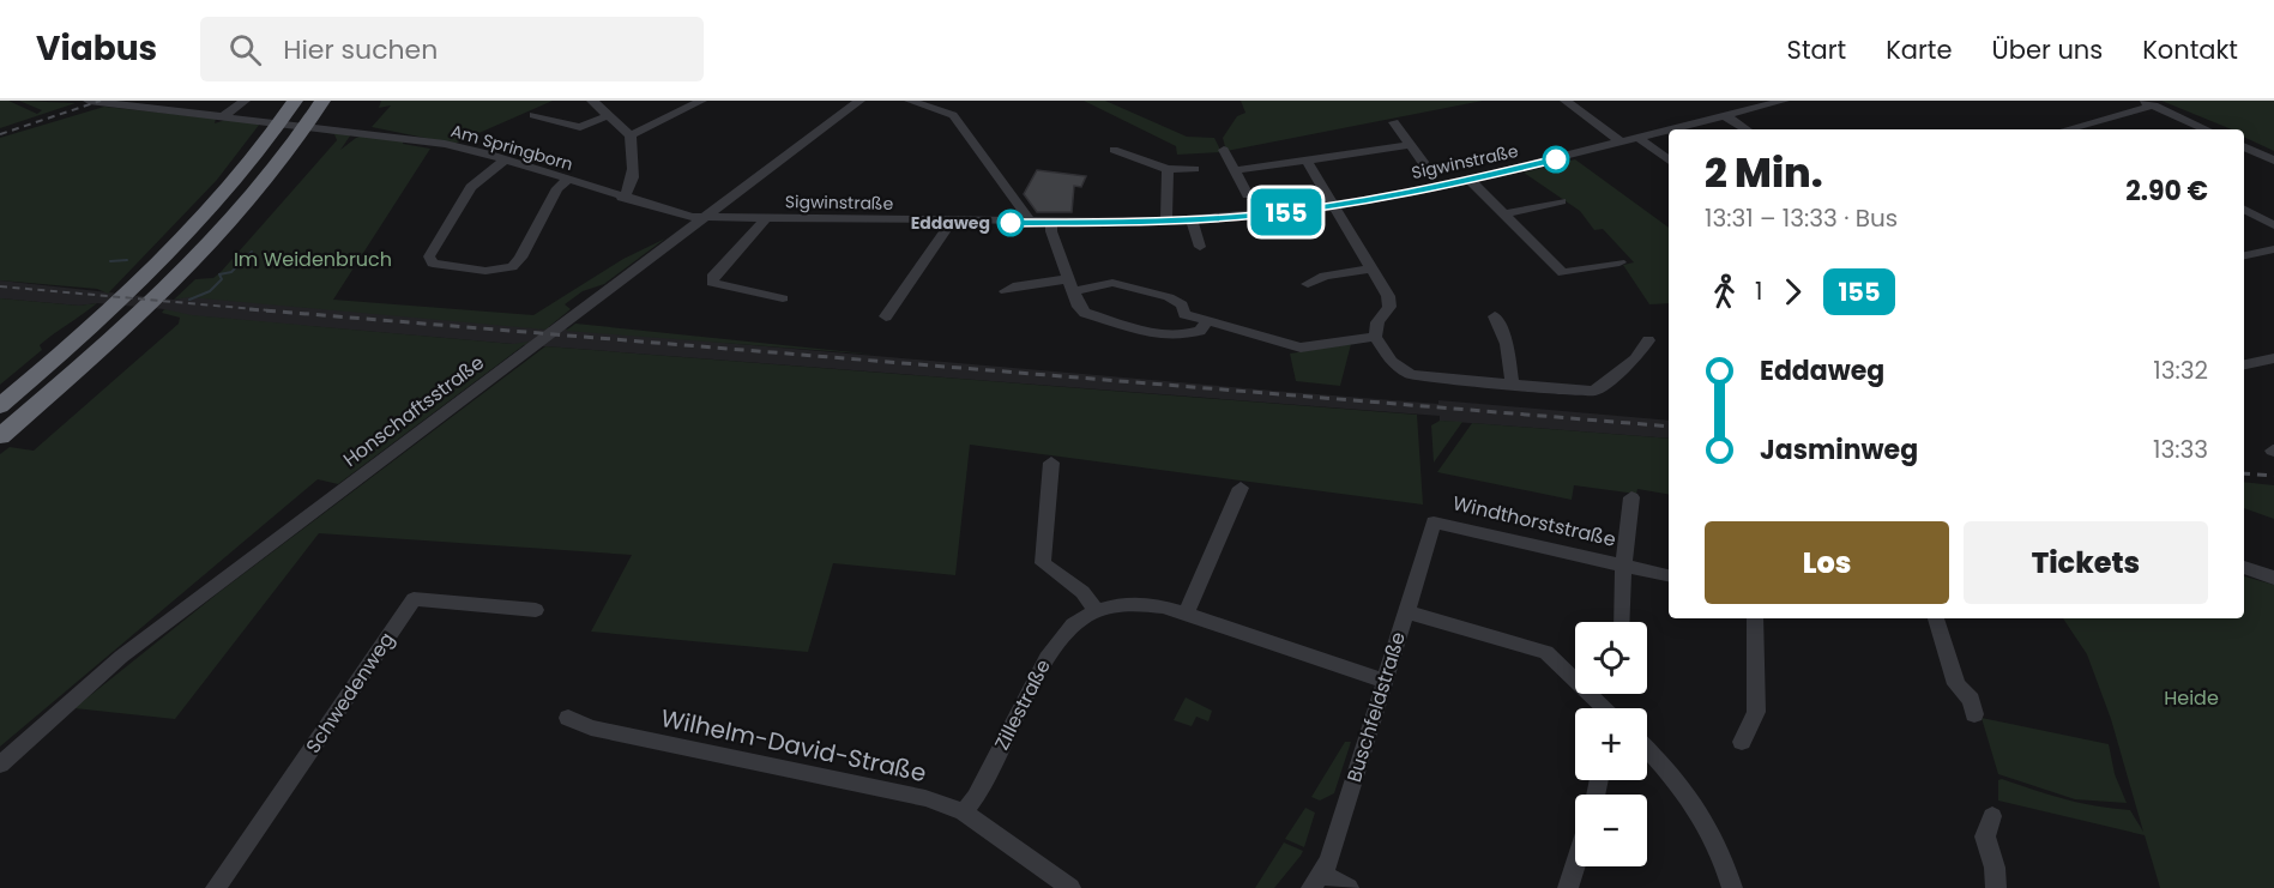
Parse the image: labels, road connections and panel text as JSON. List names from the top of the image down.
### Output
{
  "streets": {
    "street": [
      "Am Springborn",
      "Sigwinstraße",
      "Honschaftsstraße",
      "Windthorststraße",
      "Schwedenweg",
      "Zillestraße",
      "Buschfeldstraße",
      "Wilhelm-David-Straße"
    ]
  },
  "crossings": [
    ["Am Springborn", "Sigwinstraße"],
    ["Am Springborn", "Honschaftsstraße"],
    ["Sigwinstraße", "Honschaftsstraße"],
    ["Windthorststraße", "Buschfeldstraße"],
    ["Zillestraße", "Buschfeldstraße"],
    ["Zillestraße", "Wilhelm-David-Straße"]
  ],
  "parks": ["Im Weidenbruch", "Heide"],
  "places": ["Eddaweg"],
  "lines": ["bus line 155"],
  "page": {
    "header": "Viabus",
    "search": "Hier suchen",
    "nav": [
      "Start",
      "Karte",
      "Über uns",
      "Kontakt"
    ],
    "on_map": "155",
    "heading": ["2 Min.", "13:31 – 13:33 · Bus", "2.90 €"],
    "legs": ["1", "155"],
    "list": [
      {
        "name": "Eddaweg",
        "value": "13:32"
      },
      {
        "name": "Jasminweg",
        "value": "13:33"
      }
    ],
    "buttons": ["Los", "Tickets"],
    "map_buttons": ["+", "−"]
  }
}
